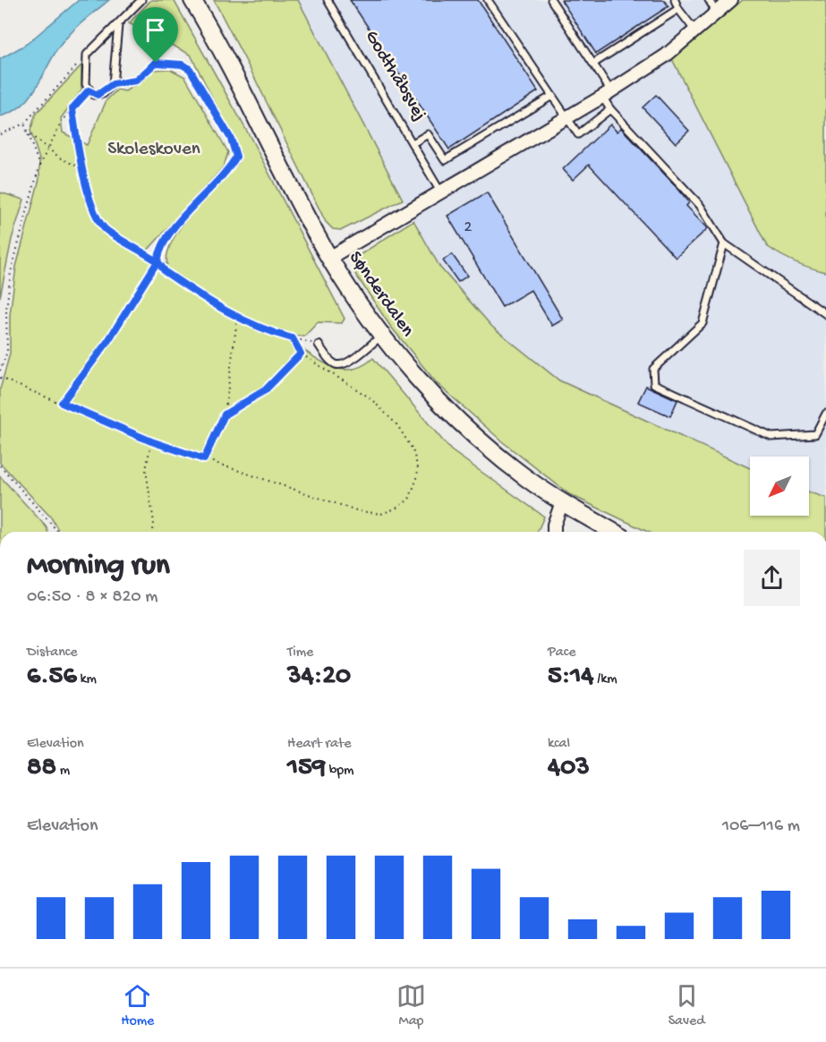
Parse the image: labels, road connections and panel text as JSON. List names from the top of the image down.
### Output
{
  "streets": {
    "street": ["Sønderdalen"],
    "lane": ["Godthåbsvej"]
  },
  "parks": ["Skoleskoven"],
  "house_numbers": ["2"],
  "north": "bottom left",
  "page": {
    "heading": ["Morning run", "06:50 · 8 × 820 m"],
    "stats": [
      ["Distance", "6.56 km"],
      ["Time", "34:20"],
      ["Pace", "5:14 /km"],
      ["Elevation", "88 m"],
      ["Heart rate", "159 bpm"],
      ["kcal", "403"]
    ],
    "chart": ["Elevation", "106–116 m"],
    "tabs": ["Home", "Map", "Saved"]
  }
}
